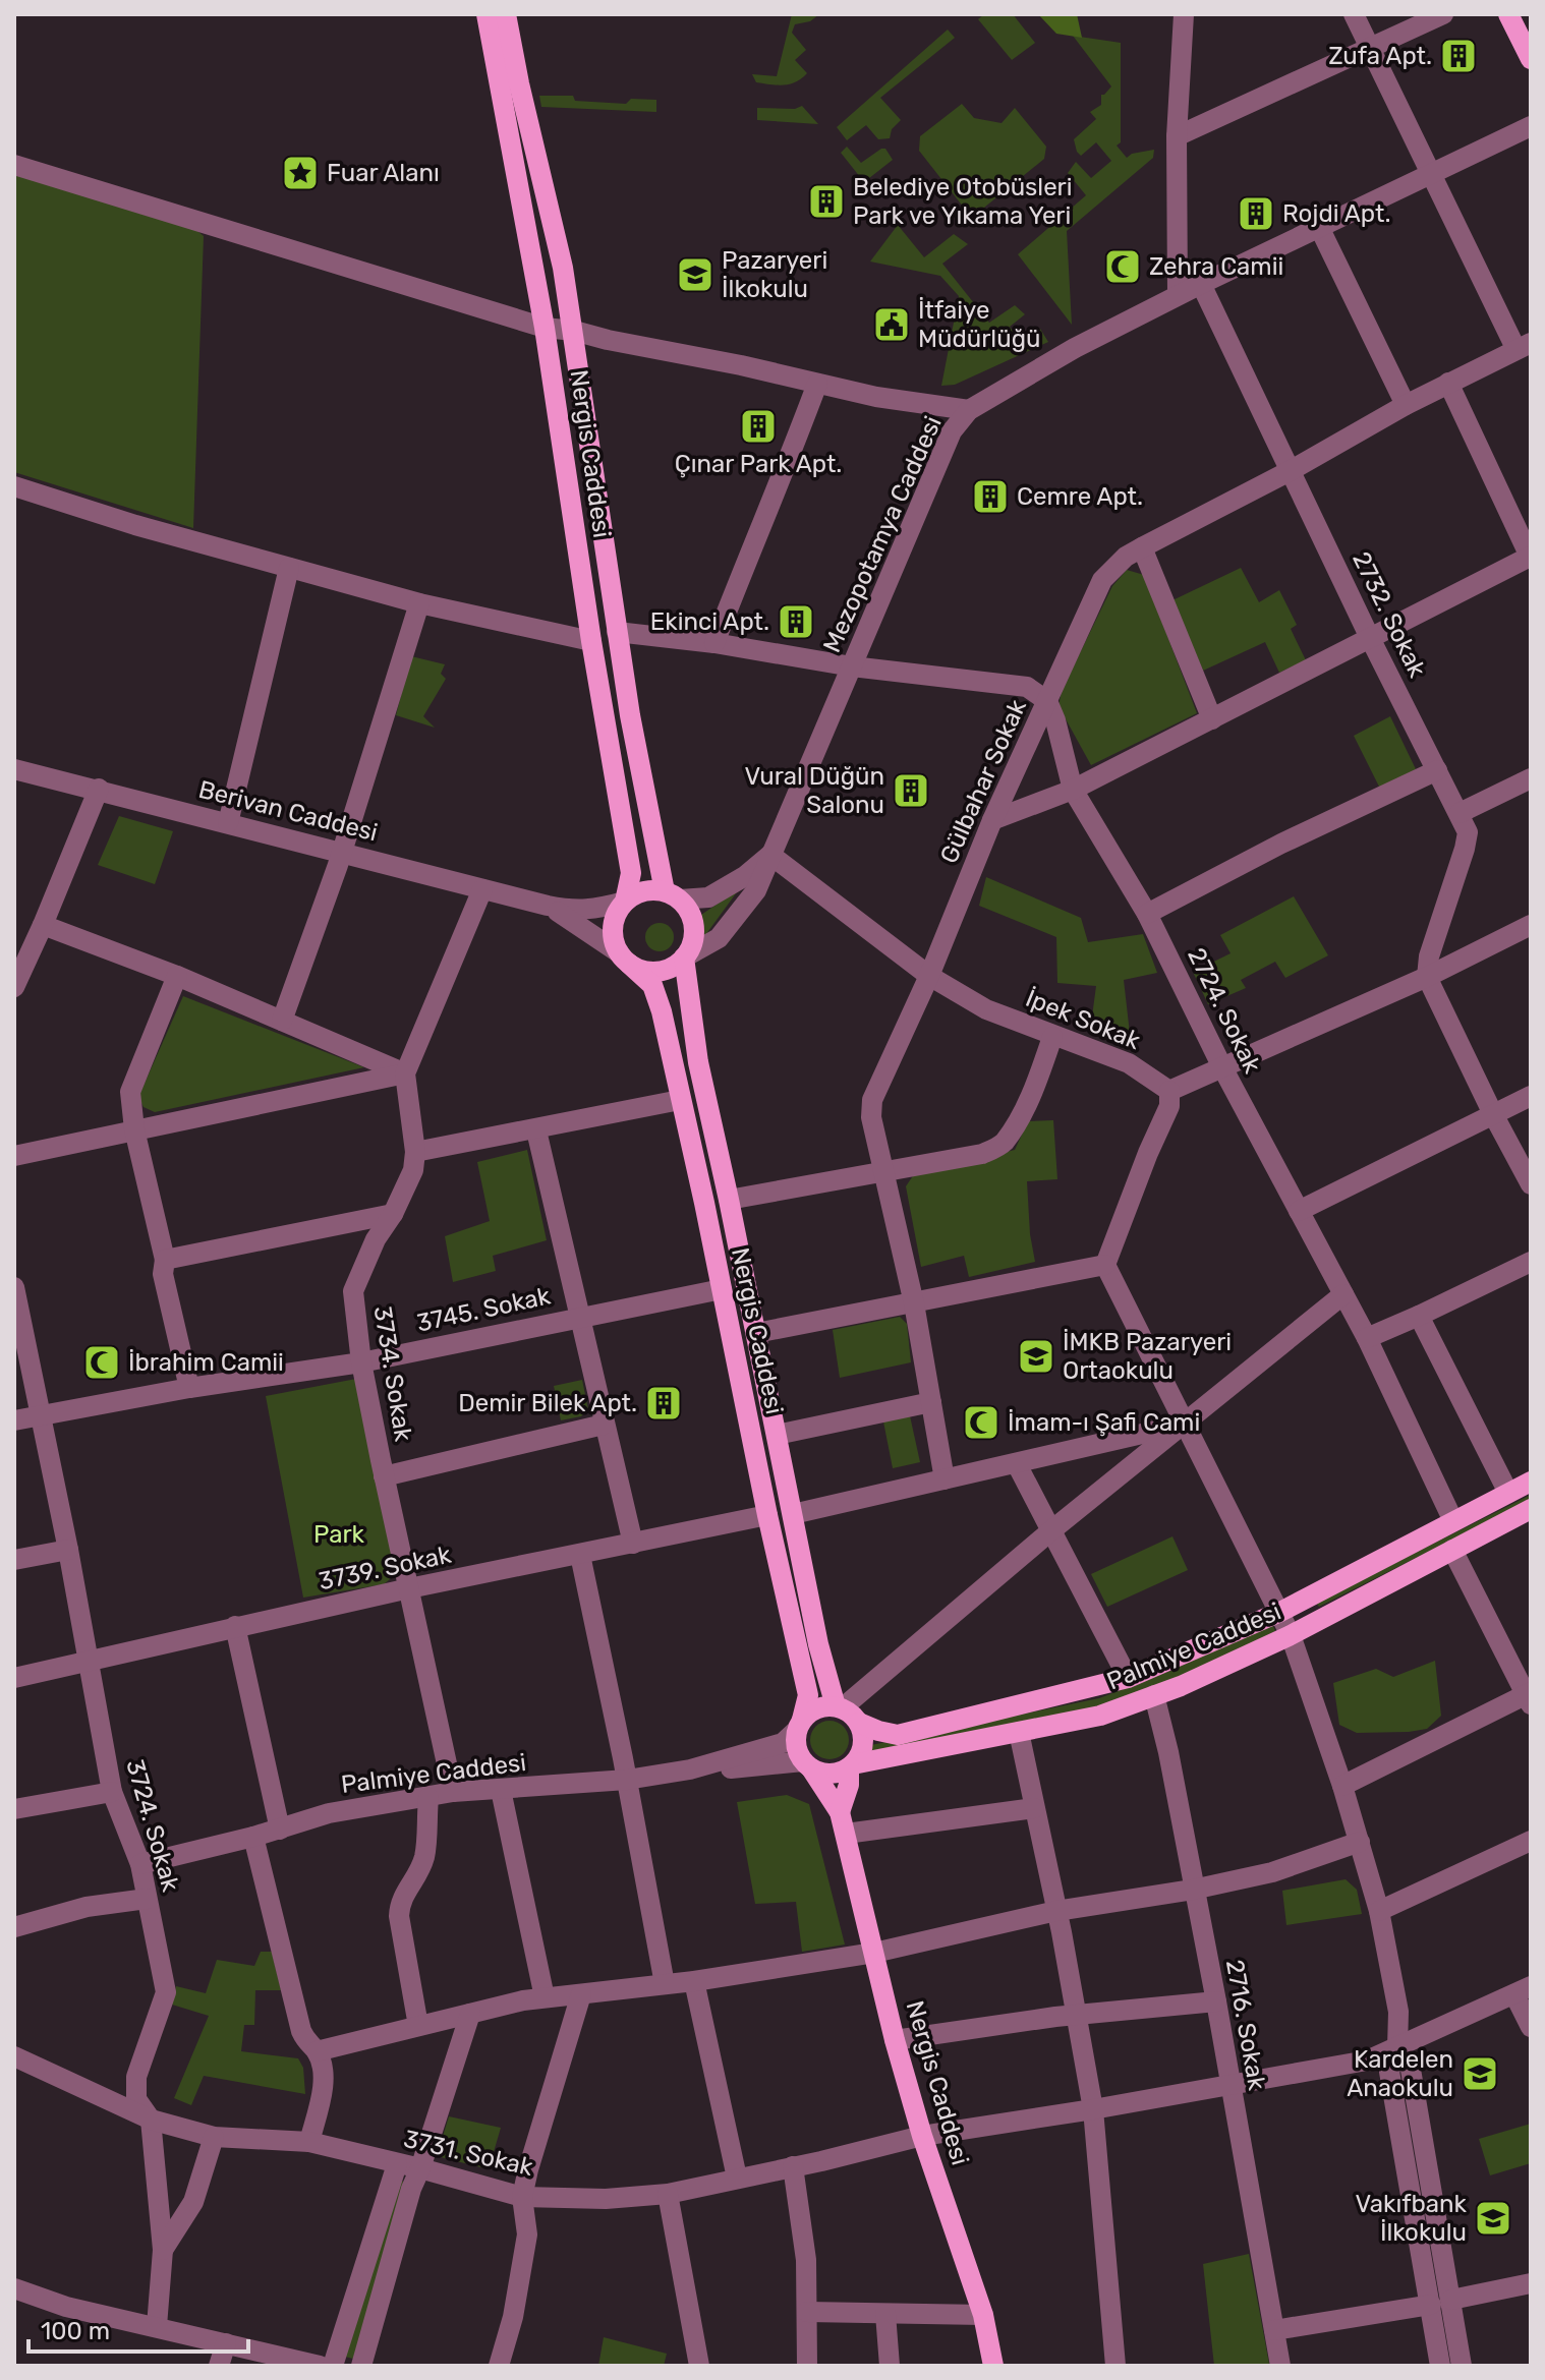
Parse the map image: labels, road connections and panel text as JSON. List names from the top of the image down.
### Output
{
  "streets": {
    "main road": ["Nergis Caddesi", "Palmiye Caddesi"],
    "street": [
      "Mezopotamya Caddesi",
      "2732. Sokak",
      "Gülbahar Sokak",
      "Berivan Caddesi",
      "2724. Sokak",
      "İpek Sokak",
      "3745. Sokak",
      "3734. Sokak",
      "3739. Sokak",
      "3724. Sokak",
      "2716. Sokak",
      "3731. Sokak"
    ]
  },
  "crossings": [
    ["Nergis Caddesi", "Mezopotamya Caddesi"],
    ["Nergis Caddesi", "3745. Sokak"],
    ["Nergis Caddesi", "3739. Sokak"],
    ["Nergis Caddesi", "Palmiye Caddesi"],
    ["Nergis Caddesi", "3731. Sokak"],
    ["Mezopotamya Caddesi", "2732. Sokak"],
    ["Mezopotamya Caddesi", "İpek Sokak"],
    ["2732. Sokak", "Gülbahar Sokak"],
    ["Gülbahar Sokak", "2724. Sokak"],
    ["Gülbahar Sokak", "İpek Sokak"],
    ["2724. Sokak", "Palmiye Caddesi"],
    ["3745. Sokak", "3734. Sokak"],
    ["3745. Sokak", "3724. Sokak"],
    ["3734. Sokak", "3739. Sokak"],
    ["3734. Sokak", "Palmiye Caddesi"],
    ["3739. Sokak", "3724. Sokak"],
    ["Palmiye Caddesi", "3724. Sokak"],
    ["Palmiye Caddesi", "2716. Sokak"],
    ["3724. Sokak", "3731. Sokak"],
    ["2716. Sokak", "3731. Sokak"]
  ],
  "parks": ["Park"],
  "places": {
    "building": [
      "Zufa Apt.",
      "Belediye Otobüsleri Park ve Yıkama Yeri",
      "Rojdi Apt.",
      "Çınar Park Apt.",
      "Cemre Apt.",
      "Ekinci Apt.",
      "Vural Düğün Salonu",
      "Demir Bilek Apt."
    ],
    "place": ["Fuar Alanı"],
    "mosque": ["Zehra Camii", "İbrahim Camii", "İmam-ı Şafi Cami"],
    "school or university": [
      "Pazaryeri İlkokulu",
      "İMKB Pazaryeri Ortaokulu",
      "Kardelen Anaokulu",
      "Vakıfbank İlkokulu"
    ],
    "public building": ["İtfaiye Müdürlüğü"]
  },
  "scale_bar": "100 m"
}
